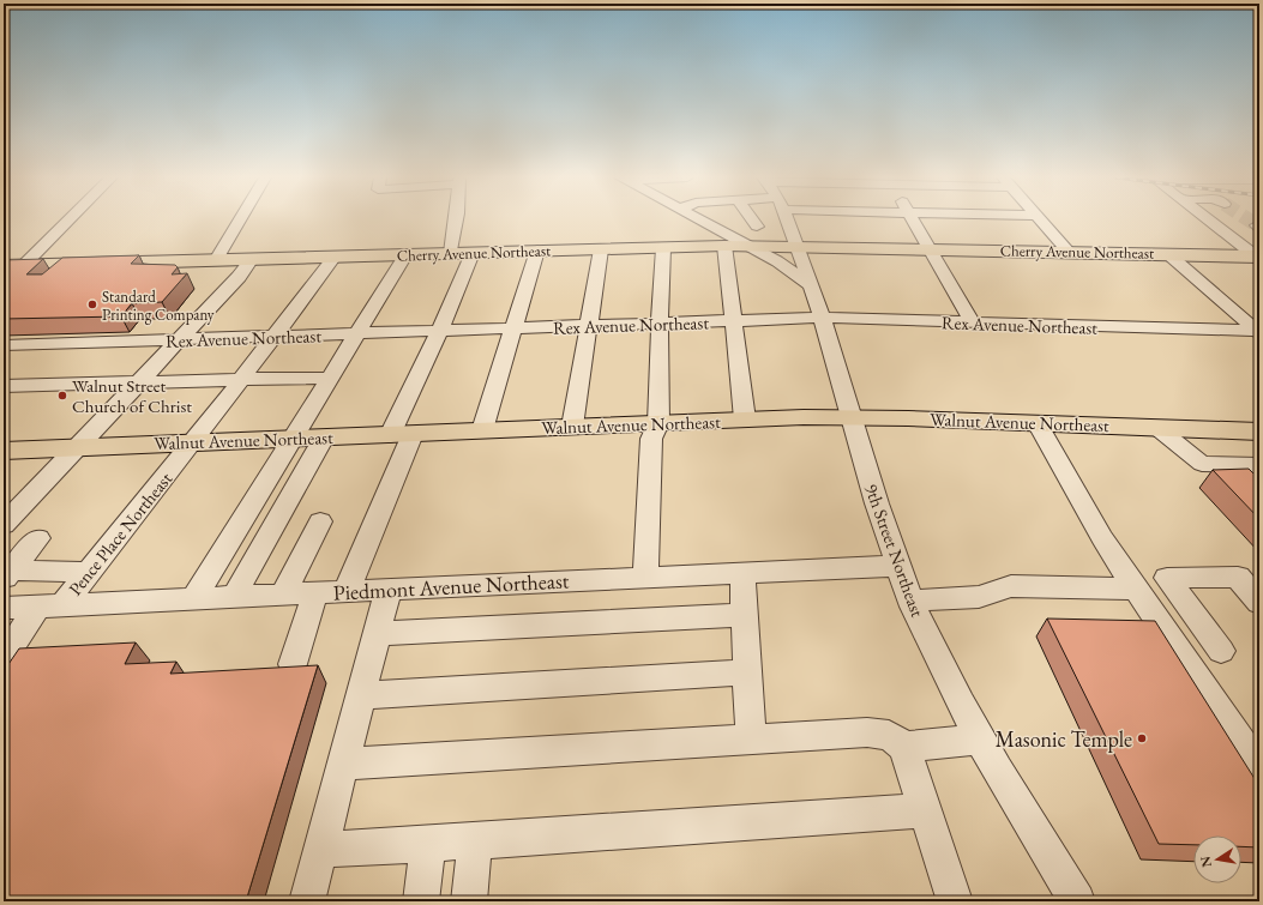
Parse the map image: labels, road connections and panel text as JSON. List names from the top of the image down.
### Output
{
  "streets": {
    "main road": ["Cherry Avenue Northeast", "Walnut Avenue Northeast"],
    "street": [
      "Rex Avenue Northeast",
      "Pence Place Northeast",
      "9th Street Northeast",
      "Piedmont Avenue Northeast"
    ]
  },
  "crossings": [
    ["Cherry Avenue Northeast", "Pence Place Northeast"],
    ["Cherry Avenue Northeast", "9th Street Northeast"],
    ["Rex Avenue Northeast", "Pence Place Northeast"],
    ["Rex Avenue Northeast", "9th Street Northeast"],
    ["Walnut Avenue Northeast", "Pence Place Northeast"],
    ["Walnut Avenue Northeast", "9th Street Northeast"],
    ["Pence Place Northeast", "Piedmont Avenue Northeast"],
    ["9th Street Northeast", "Piedmont Avenue Northeast"]
  ],
  "places": ["Standard Printing Company", "Walnut Street Church of Christ", "Masonic Temple"],
  "north": "left"
}
